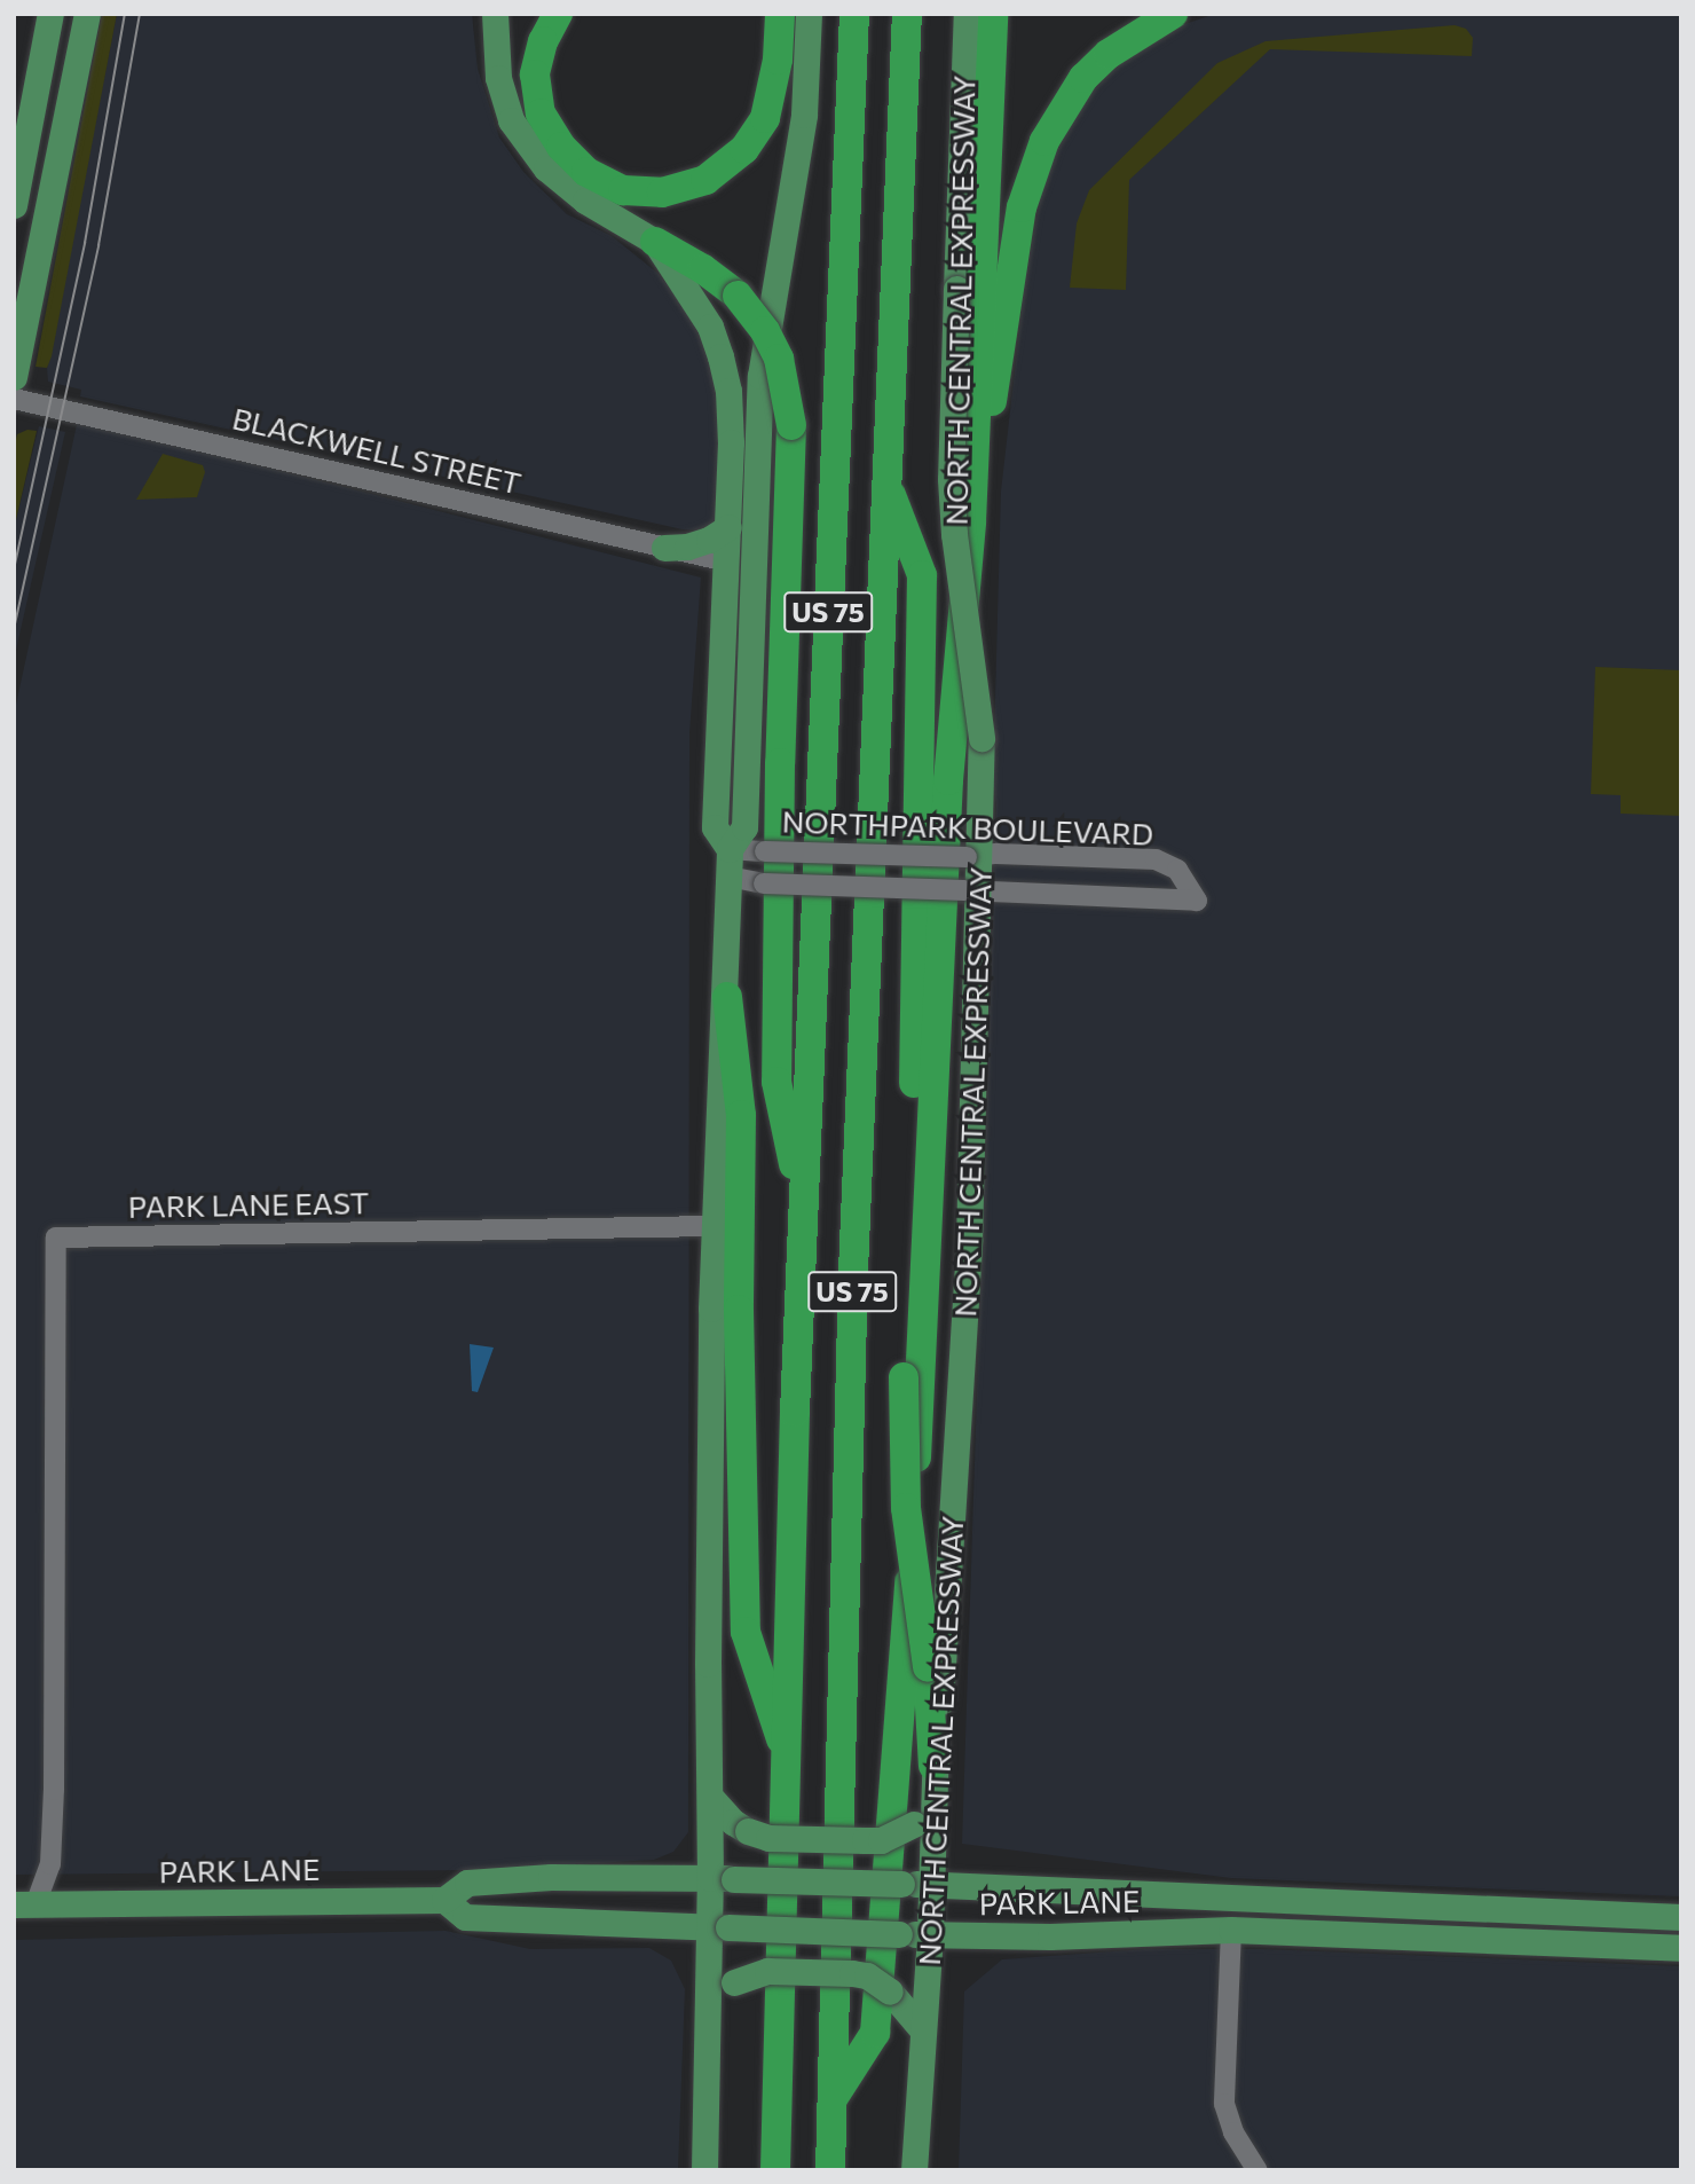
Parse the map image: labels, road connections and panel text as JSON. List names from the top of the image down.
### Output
{
  "streets": {
    "highway": ["NORTH CENTRAL EXPRESSWAY", "US 75"],
    "main road": ["PARK LANE"],
    "street": ["BLACKWELL STREET", "NORTHPARK BOULEVARD", "PARK LANE EAST"]
  },
  "crossings": [
    ["NORTH CENTRAL EXPRESSWAY", "NORTHPARK BOULEVARD"],
    ["NORTH CENTRAL EXPRESSWAY", "PARK LANE"],
    ["PARK LANE EAST", "PARK LANE"]
  ]
}
